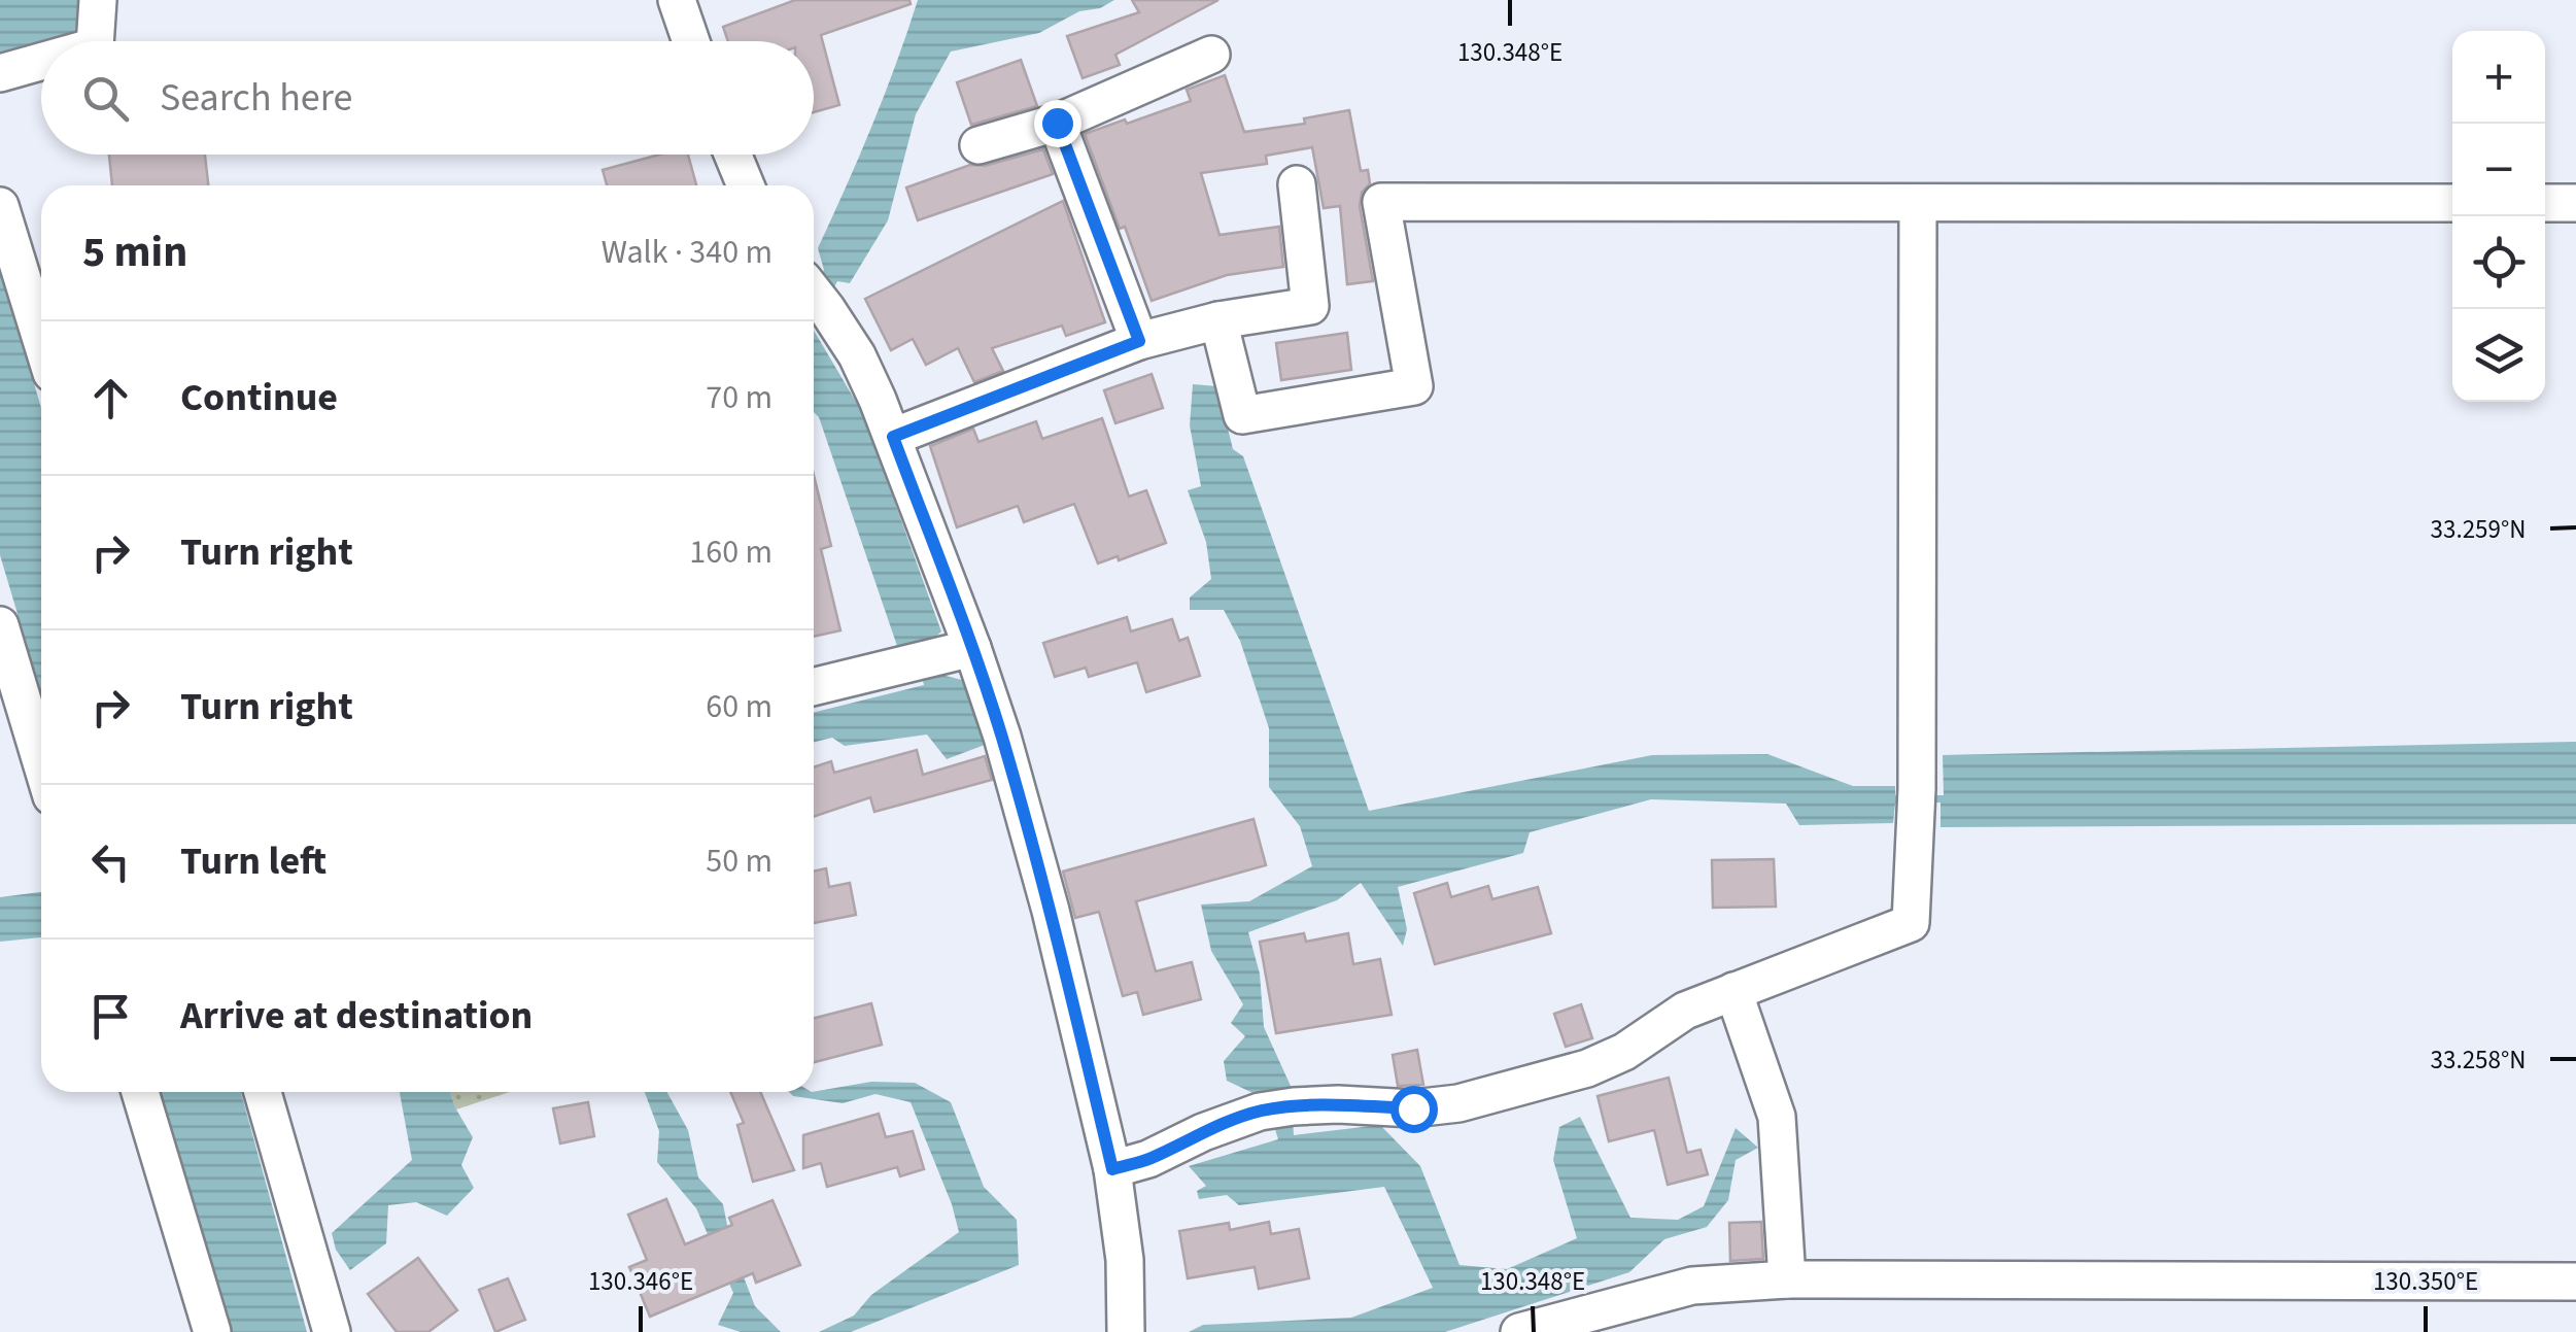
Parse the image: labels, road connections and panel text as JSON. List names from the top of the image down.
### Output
{
  "page": {
    "map_buttons": ["+", "−"],
    "search": "Search here",
    "heading": ["5 min", "Walk · 340 m"],
    "list": [
      ["Continue", "70 m"],
      ["Turn right", "160 m"],
      ["Turn right", "60 m"],
      ["Turn left", "50 m"],
      "Arrive at destination"
    ]
  },
  "coordinates": [
    "130.348°E",
    "33.259°N",
    "33.258°N",
    "130.346°E",
    "130.350°E"
  ]
}
